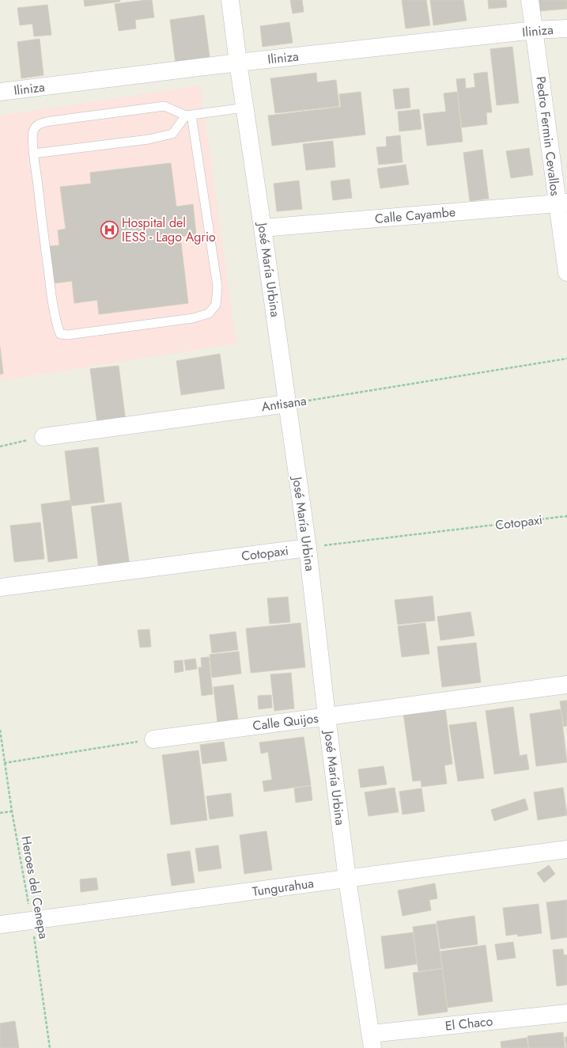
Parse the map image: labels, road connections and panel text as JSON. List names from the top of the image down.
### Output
{
  "streets": {
    "street": [
      "Iliniza",
      "Pedro Fermin Cevallos",
      "Calle Cayambe",
      "José María Urbina",
      "Antisana",
      "Cotopaxi",
      "Calle Quijos",
      "Tungurahua",
      "El Chaco"
    ],
    "path": ["Heroes del Cenepa"]
  },
  "crossings": [
    ["Iliniza", "Pedro Fermin Cevallos"],
    ["Iliniza", "José María Urbina"],
    ["Pedro Fermin Cevallos", "Calle Cayambe"],
    ["Calle Cayambe", "José María Urbina"],
    ["José María Urbina", "Antisana"],
    ["José María Urbina", "Cotopaxi"],
    ["José María Urbina", "Calle Quijos"],
    ["José María Urbina", "Tungurahua"],
    ["José María Urbina", "El Chaco"],
    ["Heroes del Cenepa", "Tungurahua"]
  ],
  "places": {
    "hospital": ["Hospital del IESS - Lago Agrio"]
  }
}
